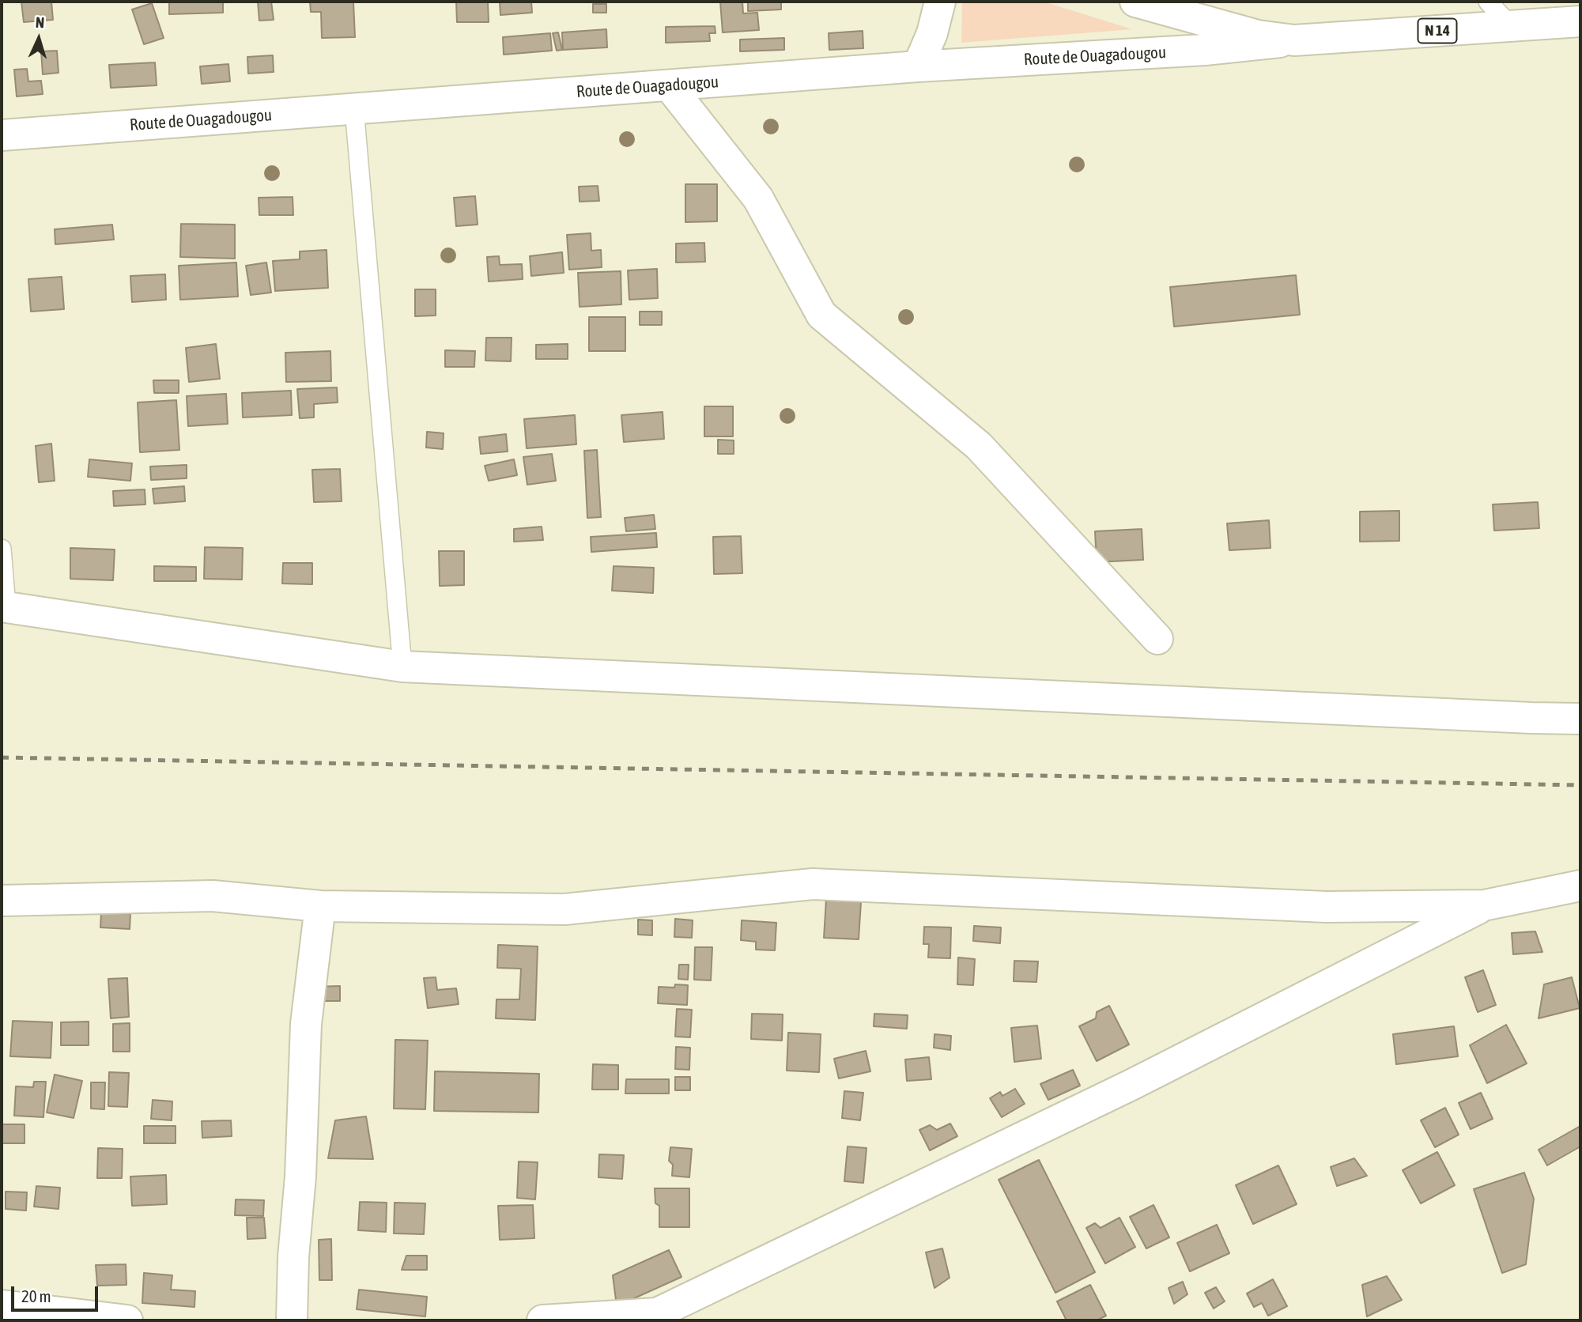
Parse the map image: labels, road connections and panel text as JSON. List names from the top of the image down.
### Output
{
  "streets": {
    "street": ["N 14", "Route de Ouagadougou"]
  },
  "crossings": [
    ["N 14", "Route de Ouagadougou"]
  ],
  "scale_bar": "20 m",
  "north": "top"
}
